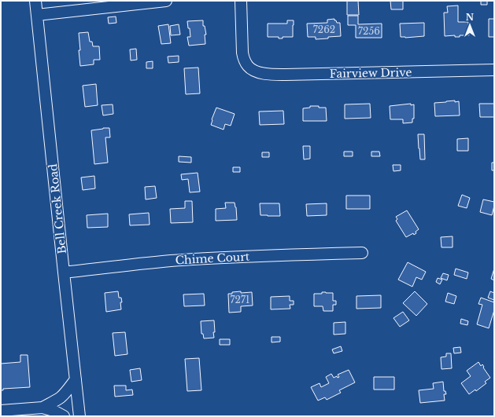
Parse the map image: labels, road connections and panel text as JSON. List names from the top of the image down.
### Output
{
  "streets": {
    "street": ["Fairview Drive", "Bell Creek Road", "Chime Court"]
  },
  "crossings": [
    ["Bell Creek Road", "Chime Court"]
  ],
  "house_numbers": ["7262", "7256", "7271"],
  "north": "top"
}
